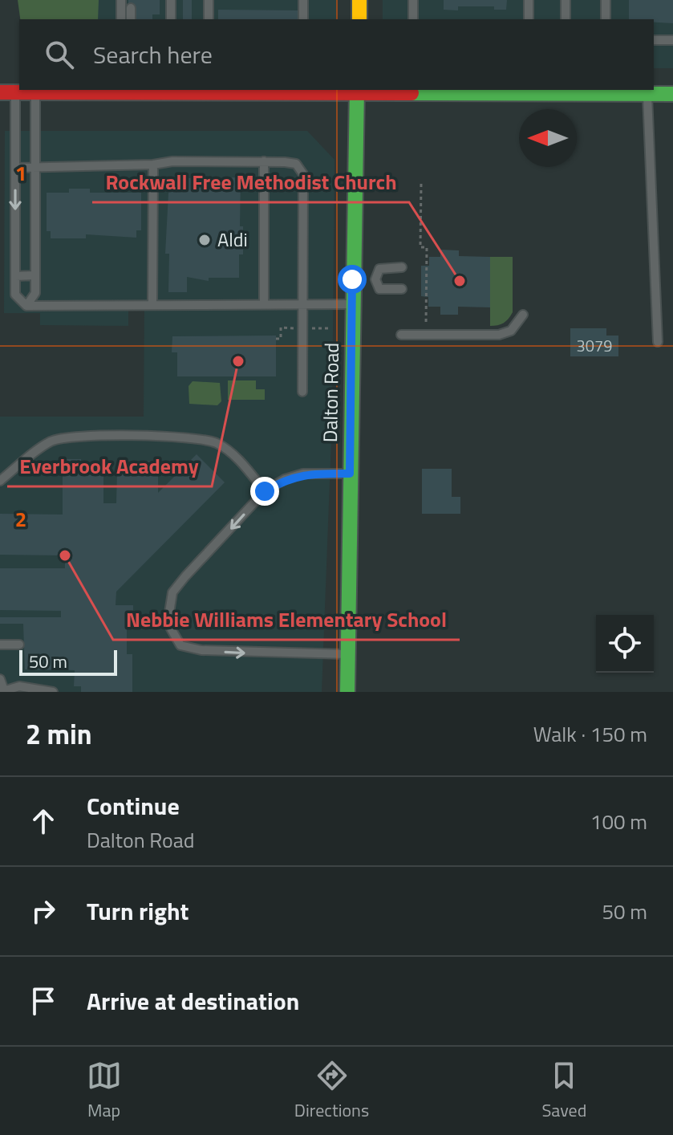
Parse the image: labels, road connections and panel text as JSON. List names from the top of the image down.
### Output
{
  "streets": {
    "main road": ["Dalton Road"]
  },
  "places": [
    "Aldi",
    "Rockwall Free Methodist Church",
    "Everbrook Academy",
    "Nebbie Williams Elementary School"
  ],
  "house_numbers": ["3079"],
  "scale_bar": "50 m",
  "north": "left",
  "page": {
    "search": "Search here",
    "scale": "50 m",
    "heading": ["2 min", "Walk · 150 m"],
    "list": [
      ["Continue", "Dalton Road", "100 m"],
      ["Turn right", "50 m"],
      "Arrive at destination"
    ],
    "nav": ["Map", "Directions", "Saved"]
  },
  "grid": {
    "rows": ["1", "2"]
  }
}
